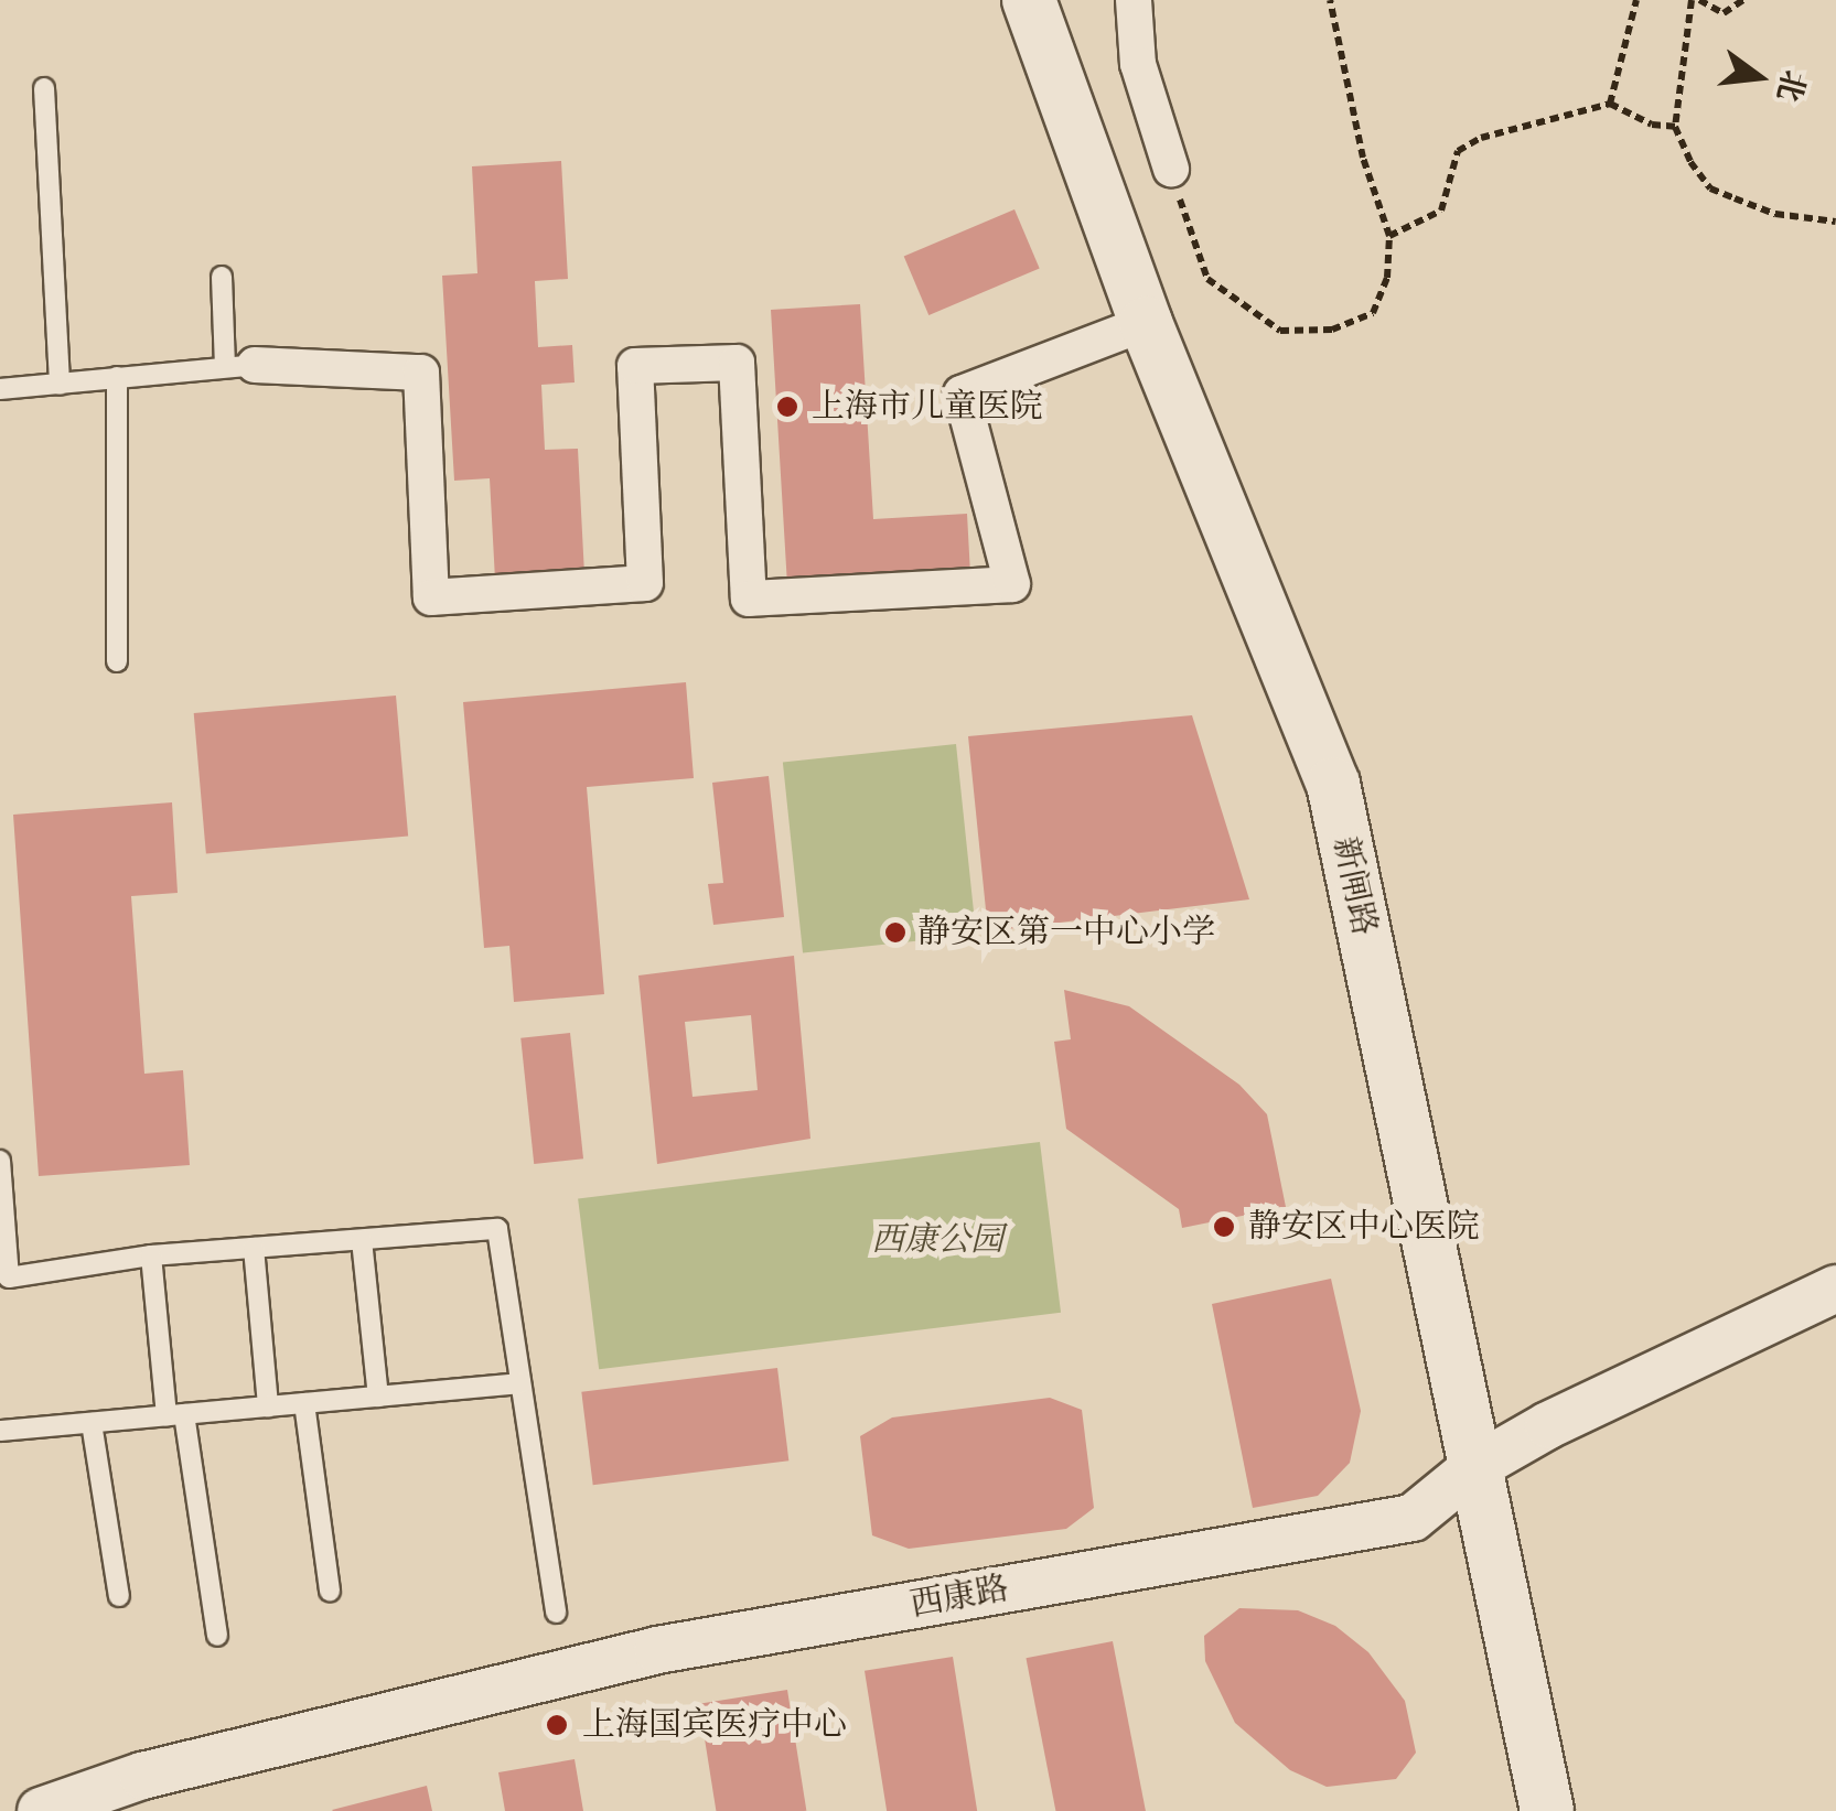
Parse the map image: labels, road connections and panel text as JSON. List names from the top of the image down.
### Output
{
  "streets": {
    "main road": ["新闸路"],
    "street": ["西康路"]
  },
  "crossings": [
    ["新闸路", "西康路"]
  ],
  "parks": ["西康公园"],
  "places": [
    "上海市儿童医院",
    "静安区第一中心小学",
    "静安区中心医院",
    "上海国宾医疗中心"
  ],
  "north": "right"
}
